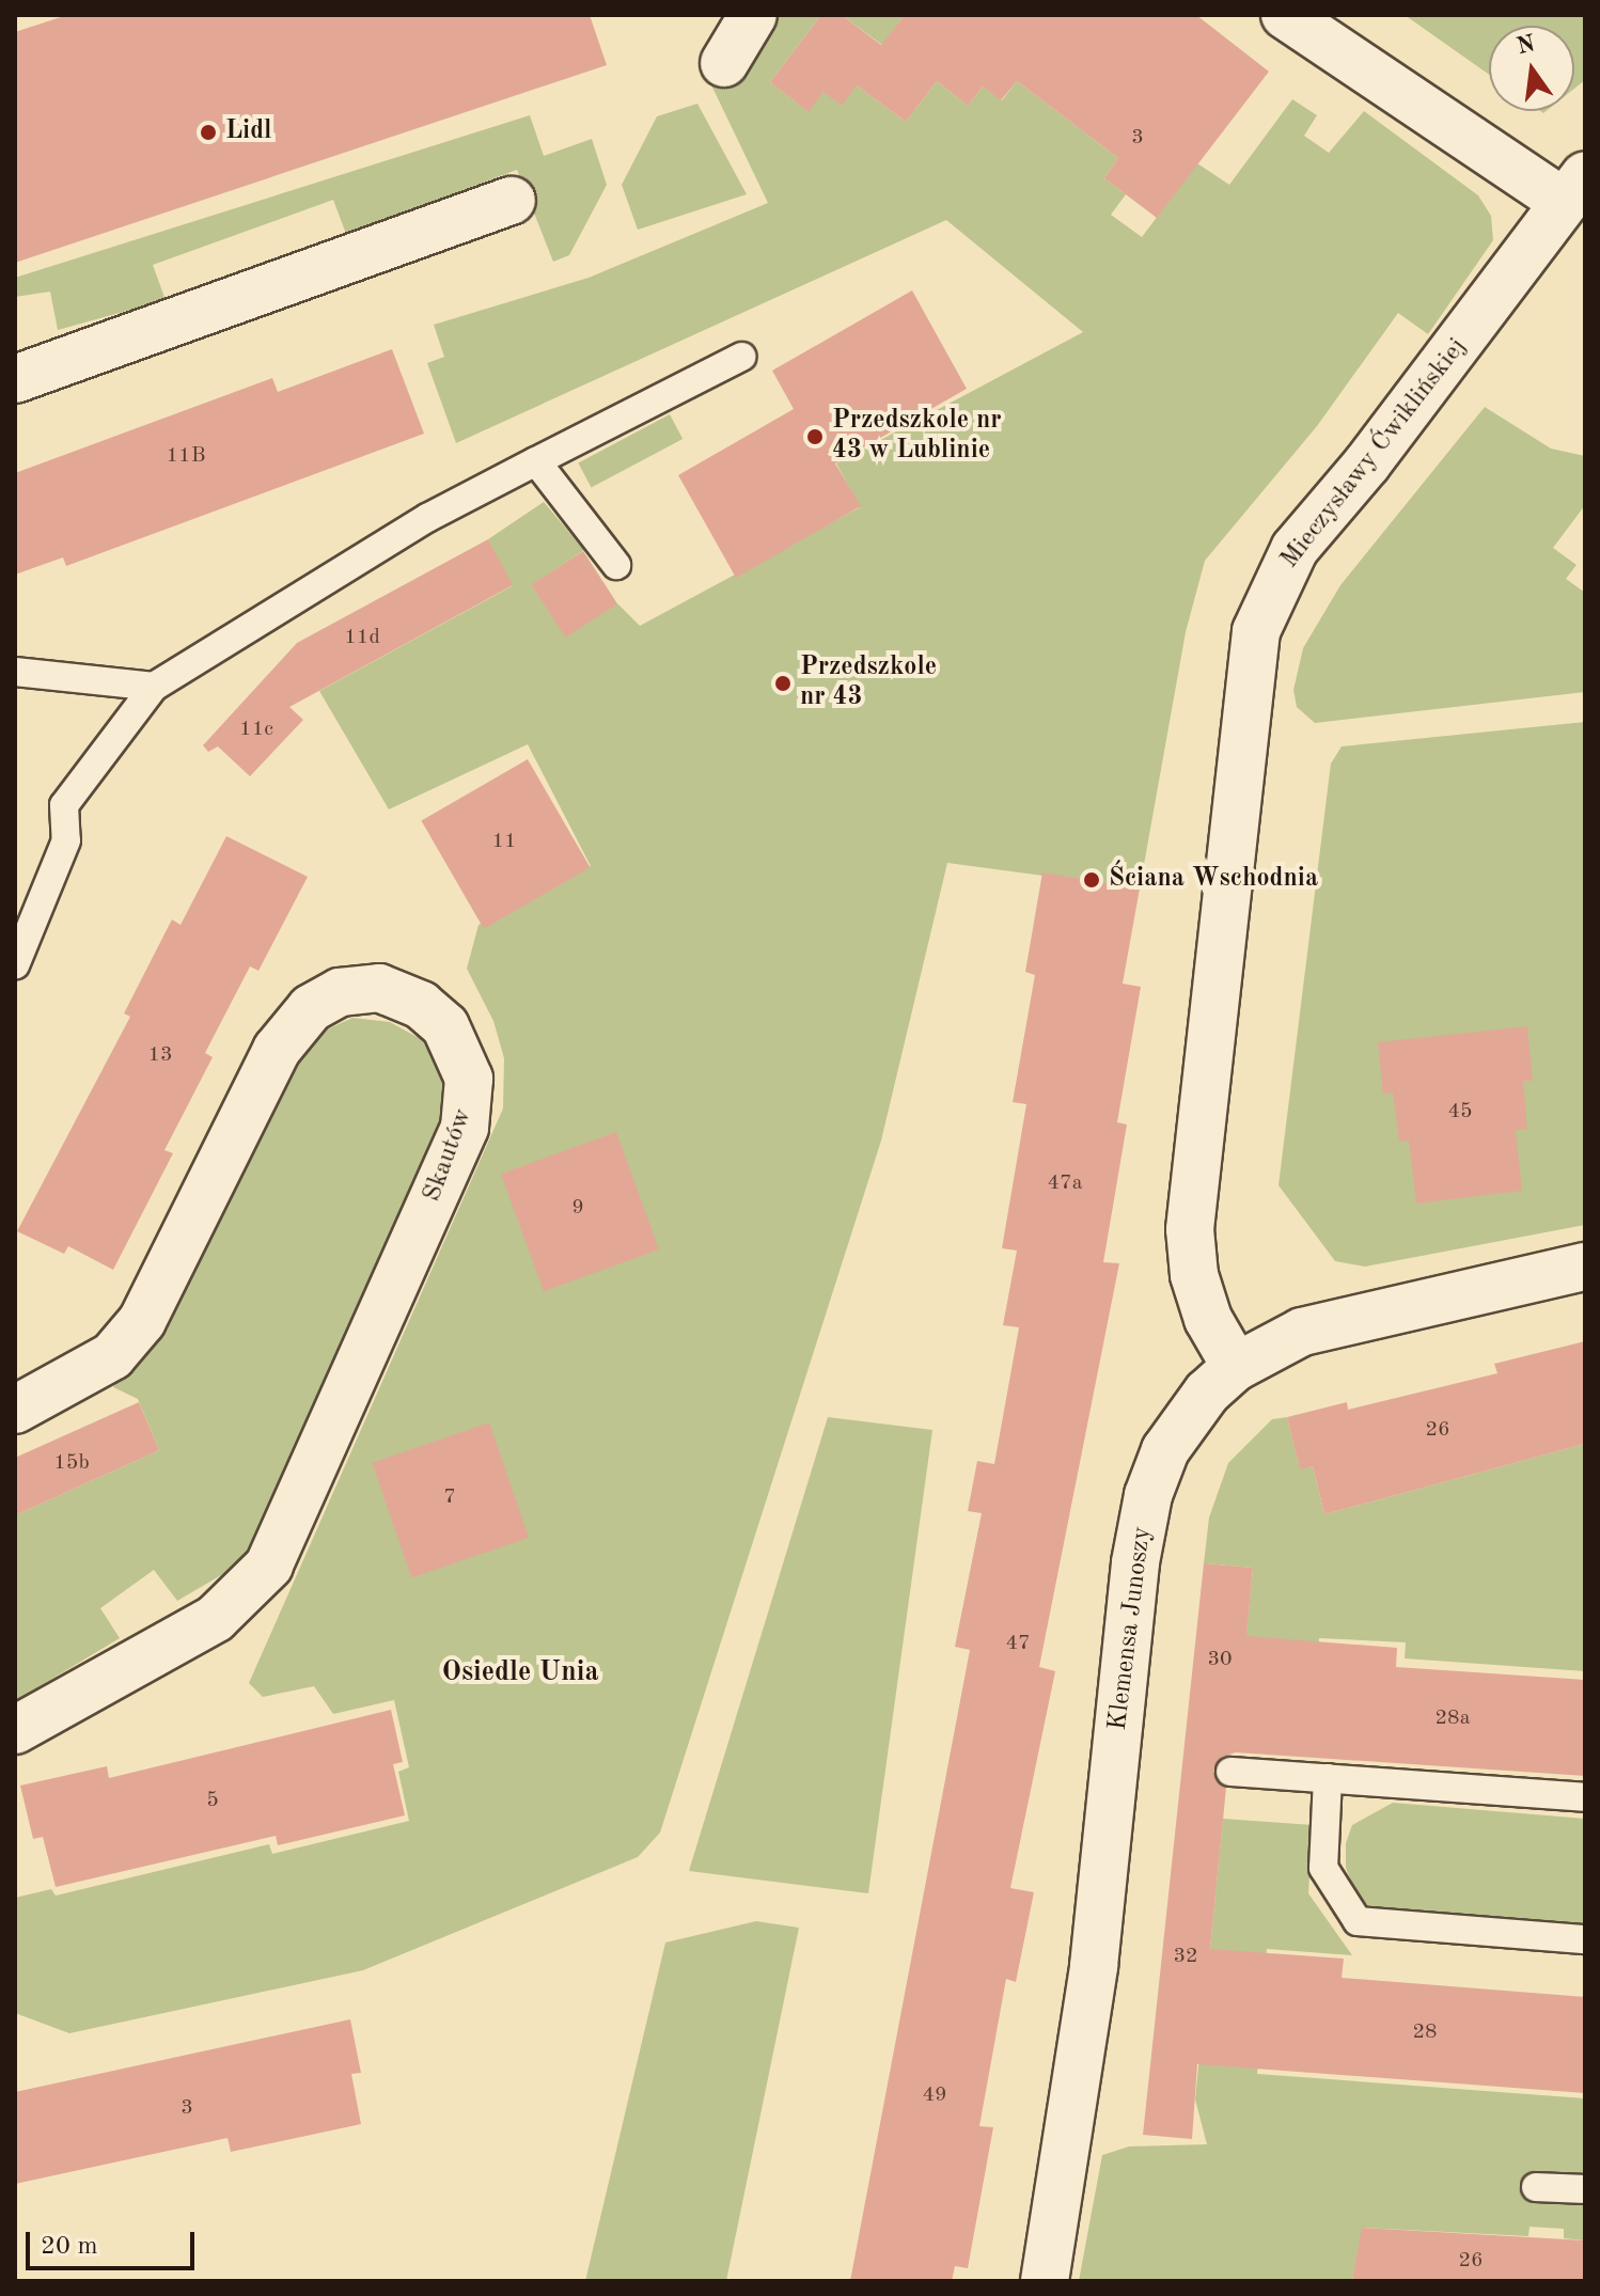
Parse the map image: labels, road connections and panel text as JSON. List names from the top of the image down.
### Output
{
  "streets": {
    "street": ["Mieczysławy Ćwiklińskiej", "Skautów", "Klemensa Junoszy"]
  },
  "crossings": [
    ["Mieczysławy Ćwiklińskiej", "Klemensa Junoszy"]
  ],
  "districts": ["Osiedle Unia"],
  "places": [
    "Lidl",
    "Przedszkole nr 43 w Lublinie",
    "Przedszkole nr 43",
    "Ściana Wschodnia"
  ],
  "house_numbers": [
    "3",
    "11B",
    "11d",
    "11c",
    "11",
    "13",
    "45",
    "47a",
    "9",
    "26",
    "15b",
    "7",
    "47",
    "30",
    "28a",
    "5",
    "32",
    "28",
    "49",
    "3",
    "26"
  ],
  "scale_bar": "20 m",
  "north": "top"
}
